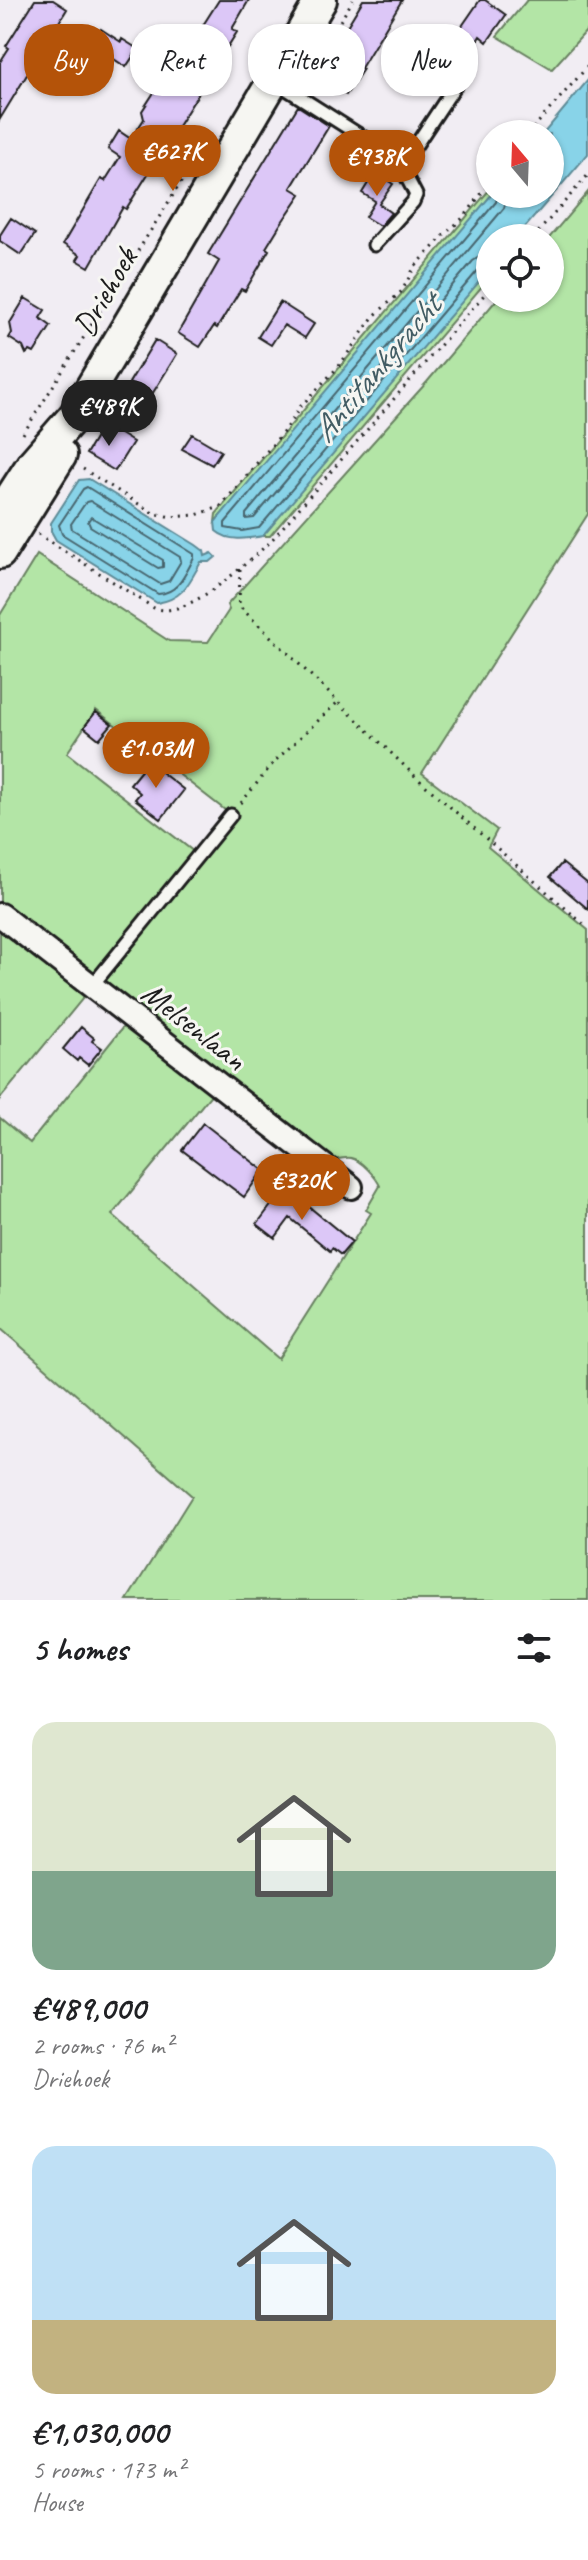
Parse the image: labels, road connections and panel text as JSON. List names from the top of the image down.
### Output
{
  "streets": {
    "main road": ["Driehoek"],
    "street": ["Melsenlaan"]
  },
  "water": ["Antitankgracht"],
  "north": "top",
  "page": {
    "chip": [
      "Buy",
      "Rent",
      "Filters",
      "New"
    ],
    "price": [
      "€627K",
      "€938K",
      "€489K",
      "€1.03M",
      "€320K"
    ],
    "heading": "5 homes",
    "list": [
      {
        "name": "€489,000",
        "note": "2 rooms · 76 m² · Driehoek"
      },
      {
        "name": "€1,030,000",
        "note": "5 rooms · 173 m² · House"
      }
    ]
  }
}
